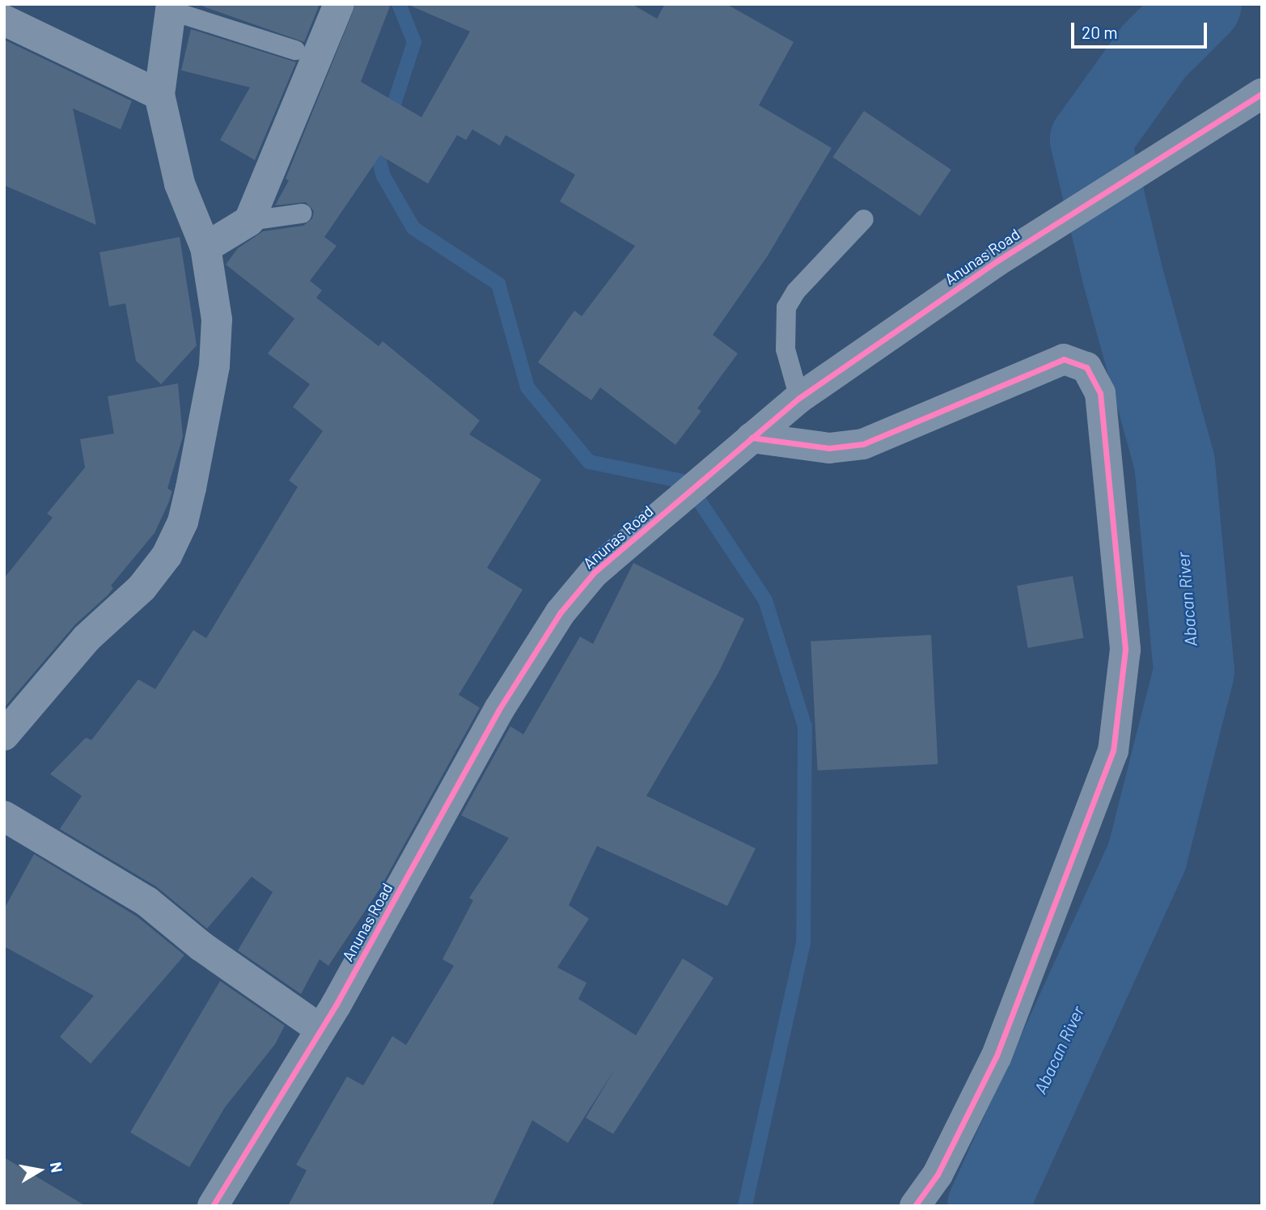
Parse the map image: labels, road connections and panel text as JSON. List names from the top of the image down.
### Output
{
  "streets": {
    "street": ["Anunas Road"]
  },
  "water": ["Abacan River"],
  "scale_bar": "20 m",
  "north": "right"
}
